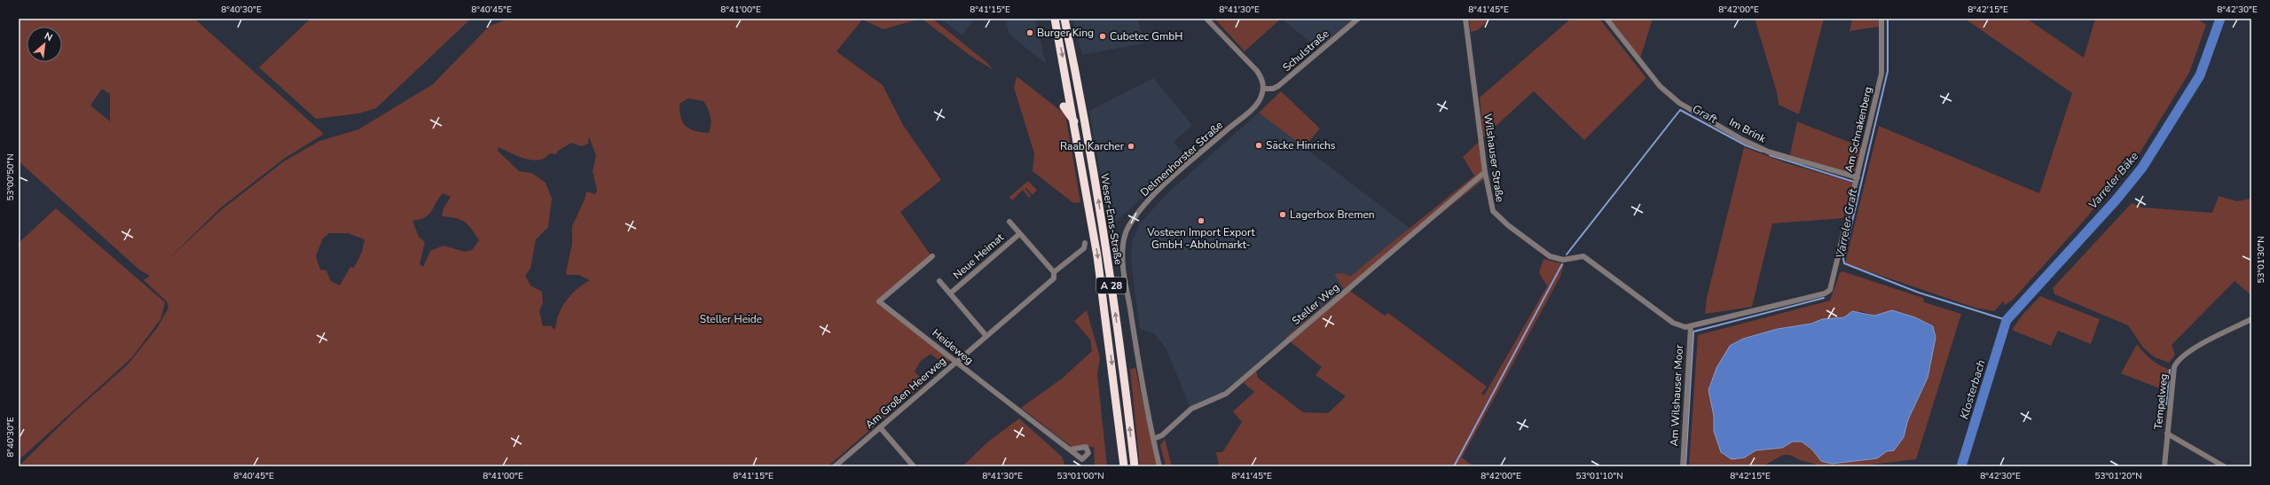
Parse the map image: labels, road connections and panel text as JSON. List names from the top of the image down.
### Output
{
  "streets": {
    "highway": ["Weser-Ems-Straße", "A 28"],
    "street": [
      "Schulstraße",
      "Am Schnakenberg",
      "Im Brink",
      "Wilshauser Straße",
      "Delmenhorster Straße",
      "Neue Heimat",
      "Steller Weg",
      "Heideweg",
      "Am Großen Heerweg",
      "Am Wilshauser Moor",
      "Tempelweg"
    ]
  },
  "crossings": [
    ["Schulstraße", "Delmenhorster Straße"],
    ["Am Schnakenberg", "Im Brink"],
    ["Am Schnakenberg", "Wilshauser Straße"],
    ["Am Schnakenberg", "Am Wilshauser Moor"],
    ["Wilshauser Straße", "Steller Weg"],
    ["Wilshauser Straße", "Am Wilshauser Moor"],
    ["Delmenhorster Straße", "Steller Weg"],
    ["Neue Heimat", "Am Großen Heerweg"],
    ["Heideweg", "Am Großen Heerweg"]
  ],
  "water": [
    "Graft",
    "Varreler Bäke",
    "Varreler Graft",
    "Klosterbach"
  ],
  "parks": ["Steller Heide"],
  "places": [
    "Burger King",
    "Cubetec GmbH",
    "Säcke Hinrichs",
    "Raab Karcher",
    "Lagerbox Bremen",
    "Vosteen Import Export GmbH -Abholmarkt-"
  ],
  "north": "top right",
  "coordinates": [
    "8°40'30\"E",
    "8°40'45\"E",
    "8°41'00\"E",
    "8°41'15\"E",
    "8°41'30\"E",
    "8°41'45\"E",
    "8°42'00\"E",
    "8°42'15\"E",
    "8°42'30\"E",
    "53°00'50\"N",
    "53°01'30\"N",
    "53°01'00\"N",
    "53°01'10\"N",
    "53°01'20\"N"
  ]
}
